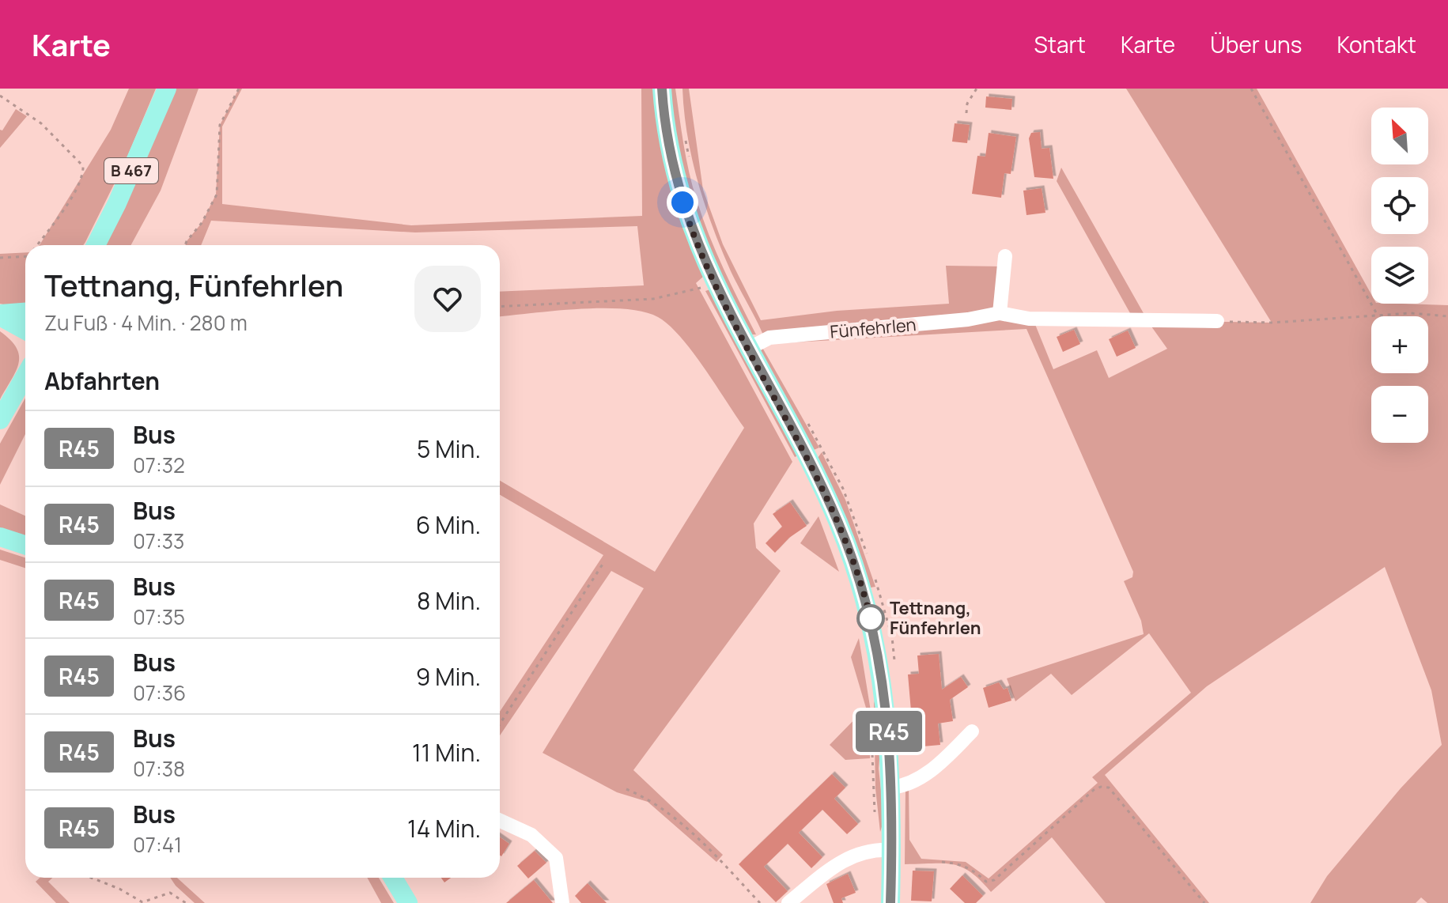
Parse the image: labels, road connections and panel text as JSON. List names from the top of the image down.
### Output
{
  "streets": {
    "main road": ["B 467"],
    "street": ["Fünfehrlen"]
  },
  "places": ["Tettnang, Fünfehrlen"],
  "lines": ["bus line R45"],
  "north": "top left",
  "page": {
    "header": "Karte",
    "nav": [
      "Start",
      "Karte",
      "Über uns",
      "Kontakt"
    ],
    "on_map": "R45",
    "map_buttons": ["+", "−"],
    "heading": [
      ["Tettnang, Fünfehrlen", "Zu Fuß · 4 Min. · 280 m"],
      "Abfahrten"
    ],
    "list": [
      {
        "mark": "R45",
        "name": "Bus",
        "note": "07:32",
        "value": "5 Min."
      },
      {
        "mark": "R45",
        "name": "Bus",
        "note": "07:33",
        "value": "6 Min."
      },
      {
        "mark": "R45",
        "name": "Bus",
        "note": "07:35",
        "value": "8 Min."
      },
      {
        "mark": "R45",
        "name": "Bus",
        "note": "07:36",
        "value": "9 Min."
      },
      {
        "mark": "R45",
        "name": "Bus",
        "note": "07:38",
        "value": "11 Min."
      },
      {
        "mark": "R45",
        "name": "Bus",
        "note": "07:41",
        "value": "14 Min."
      }
    ]
  }
}
